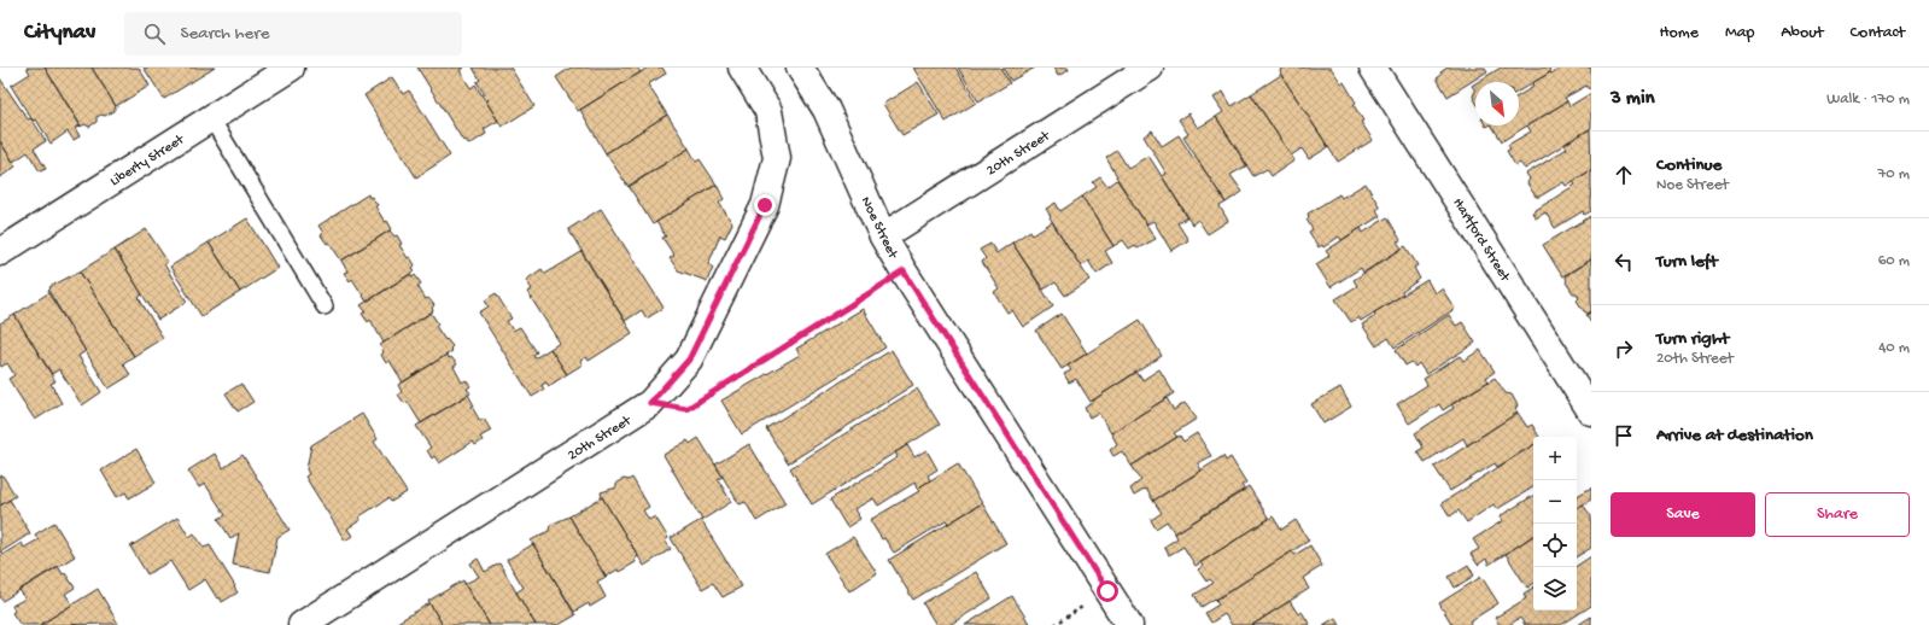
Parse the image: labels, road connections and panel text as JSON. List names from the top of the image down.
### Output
{
  "streets": {
    "street": [
      "20th Street",
      "Liberty Street",
      "Noe Street",
      "Hartford Street"
    ]
  },
  "crossings": [
    ["20th Street", "Noe Street"]
  ],
  "north": "bottom right",
  "page": {
    "header": "Citynav",
    "search": "Search here",
    "nav": [
      "Home",
      "Map",
      "About",
      "Contact"
    ],
    "heading": ["3 min", "Walk · 170 m"],
    "list": [
      ["Continue", "Noe Street", "70 m"],
      ["Turn left", "60 m"],
      ["Turn right", "20th Street", "40 m"],
      "Arrive at destination"
    ],
    "map_buttons": ["+", "−"],
    "buttons": ["Save", "Share"]
  }
}
